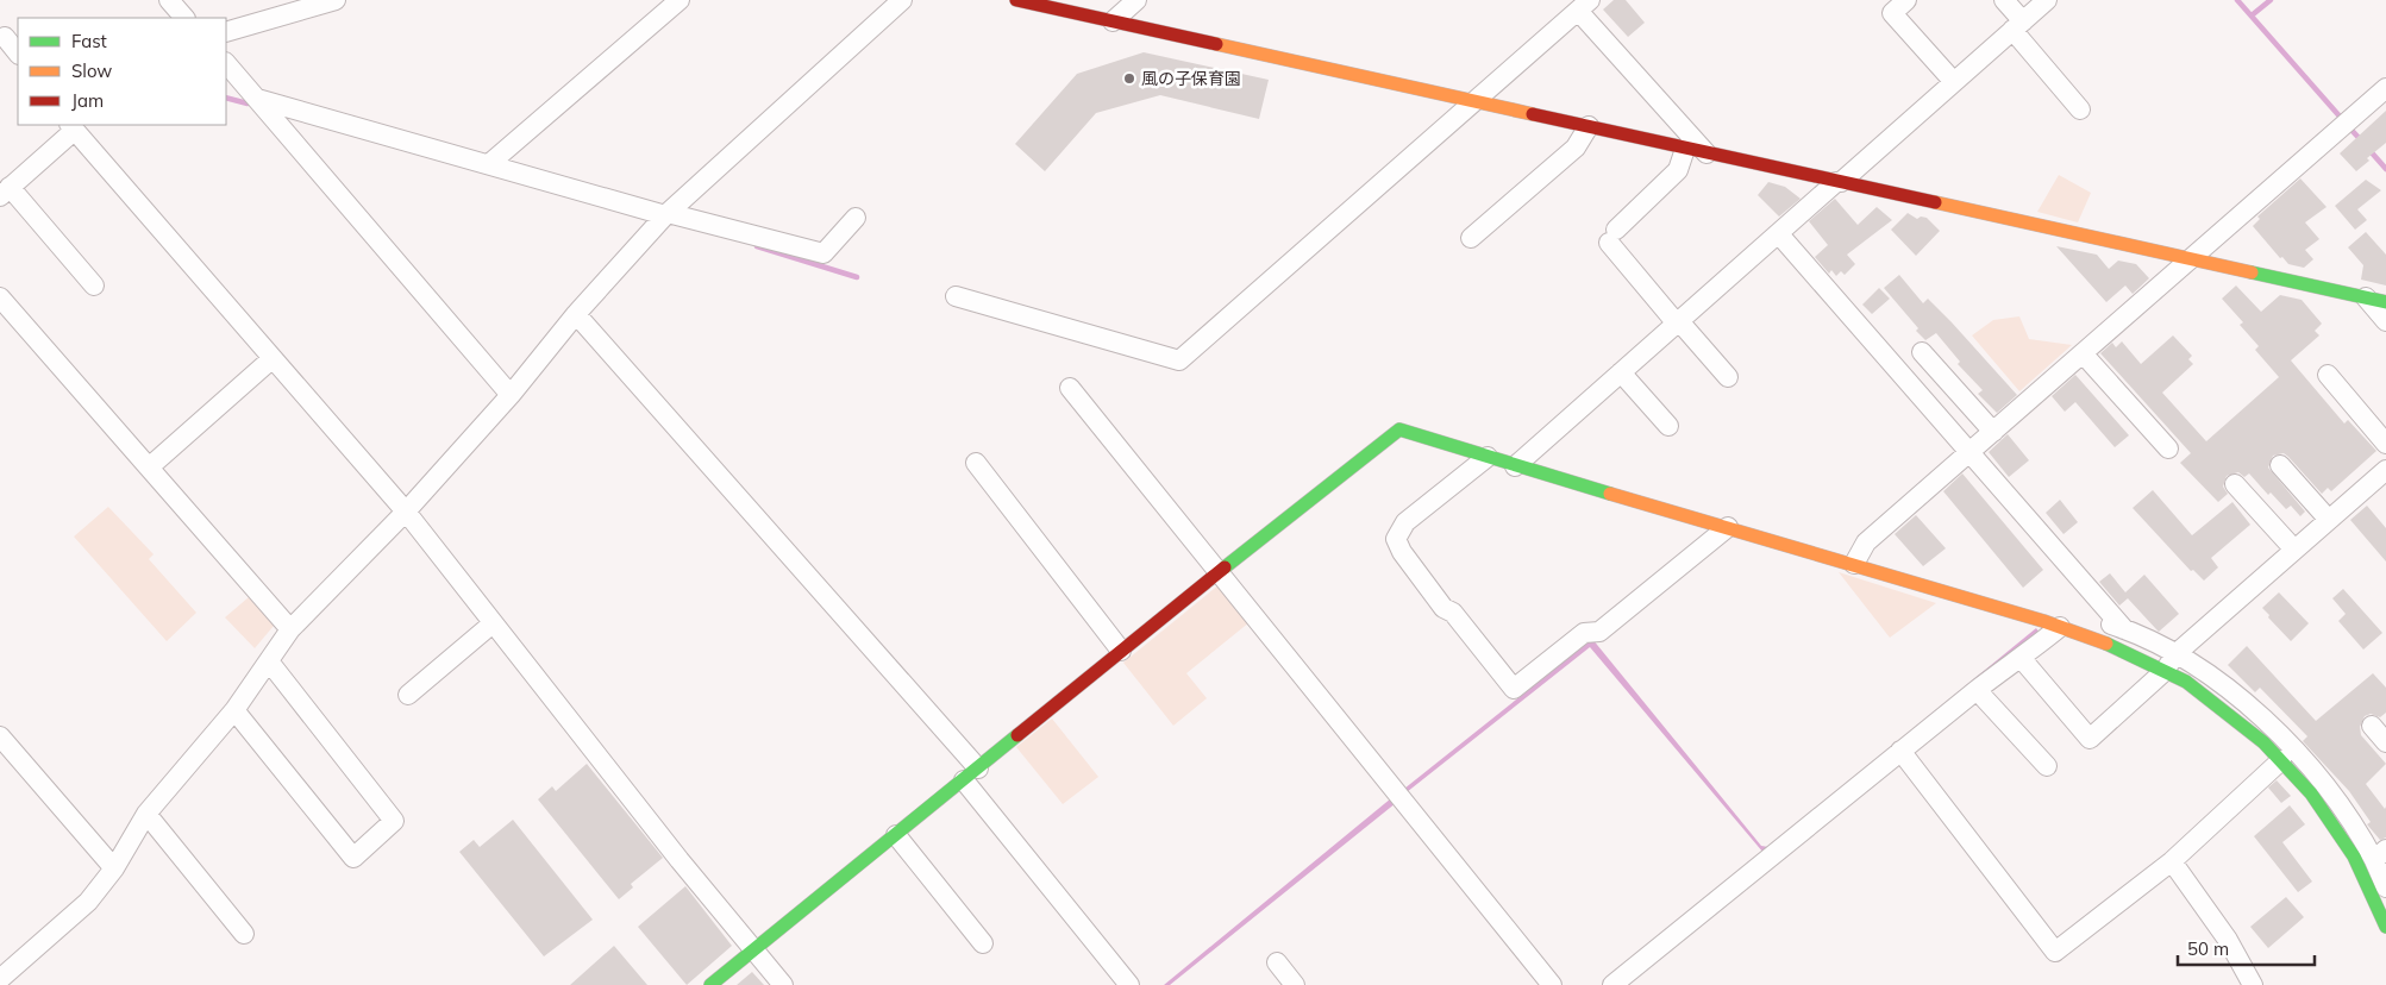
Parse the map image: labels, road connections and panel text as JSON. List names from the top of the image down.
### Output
{
  "places": ["風の子保育園"],
  "legend": ["Fast", "Slow", "Jam"],
  "scale_bar": "50 m"
}
